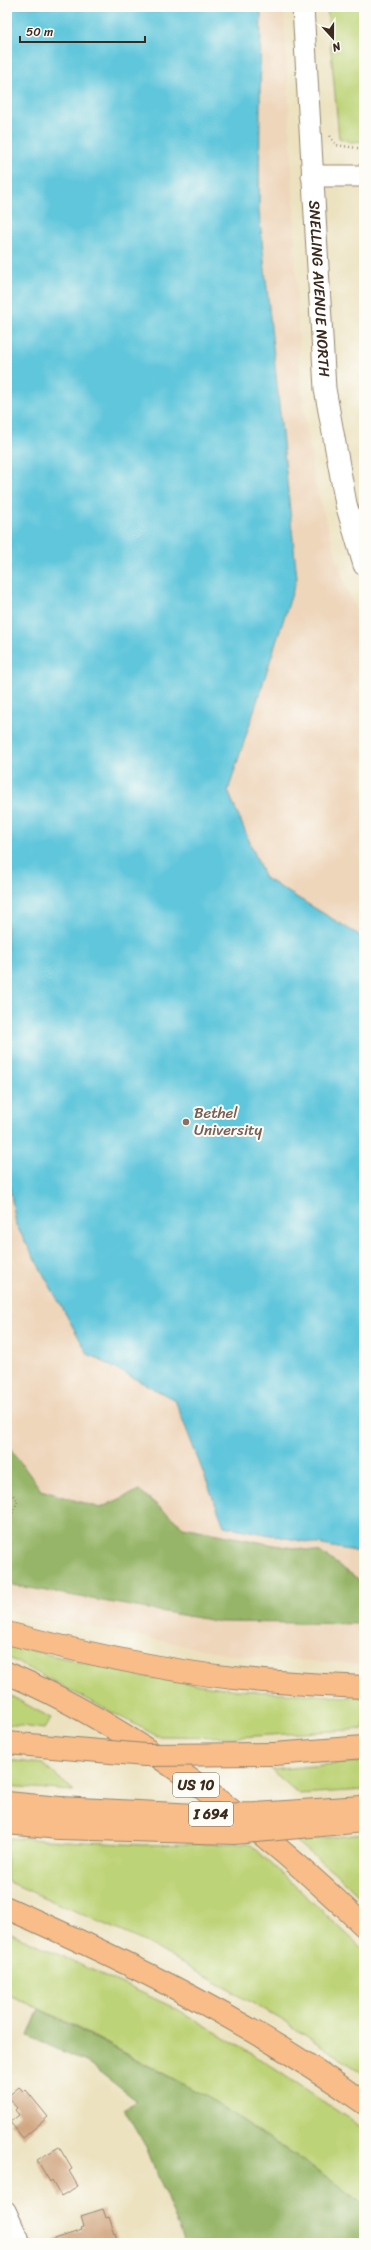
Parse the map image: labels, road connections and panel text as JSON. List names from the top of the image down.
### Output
{
  "streets": {
    "highway": ["US 10"],
    "street": ["SNELLING AVENUE NORTH"]
  },
  "places": ["Bethel University"],
  "scale_bar": "50 m",
  "north": "bottom"
}
